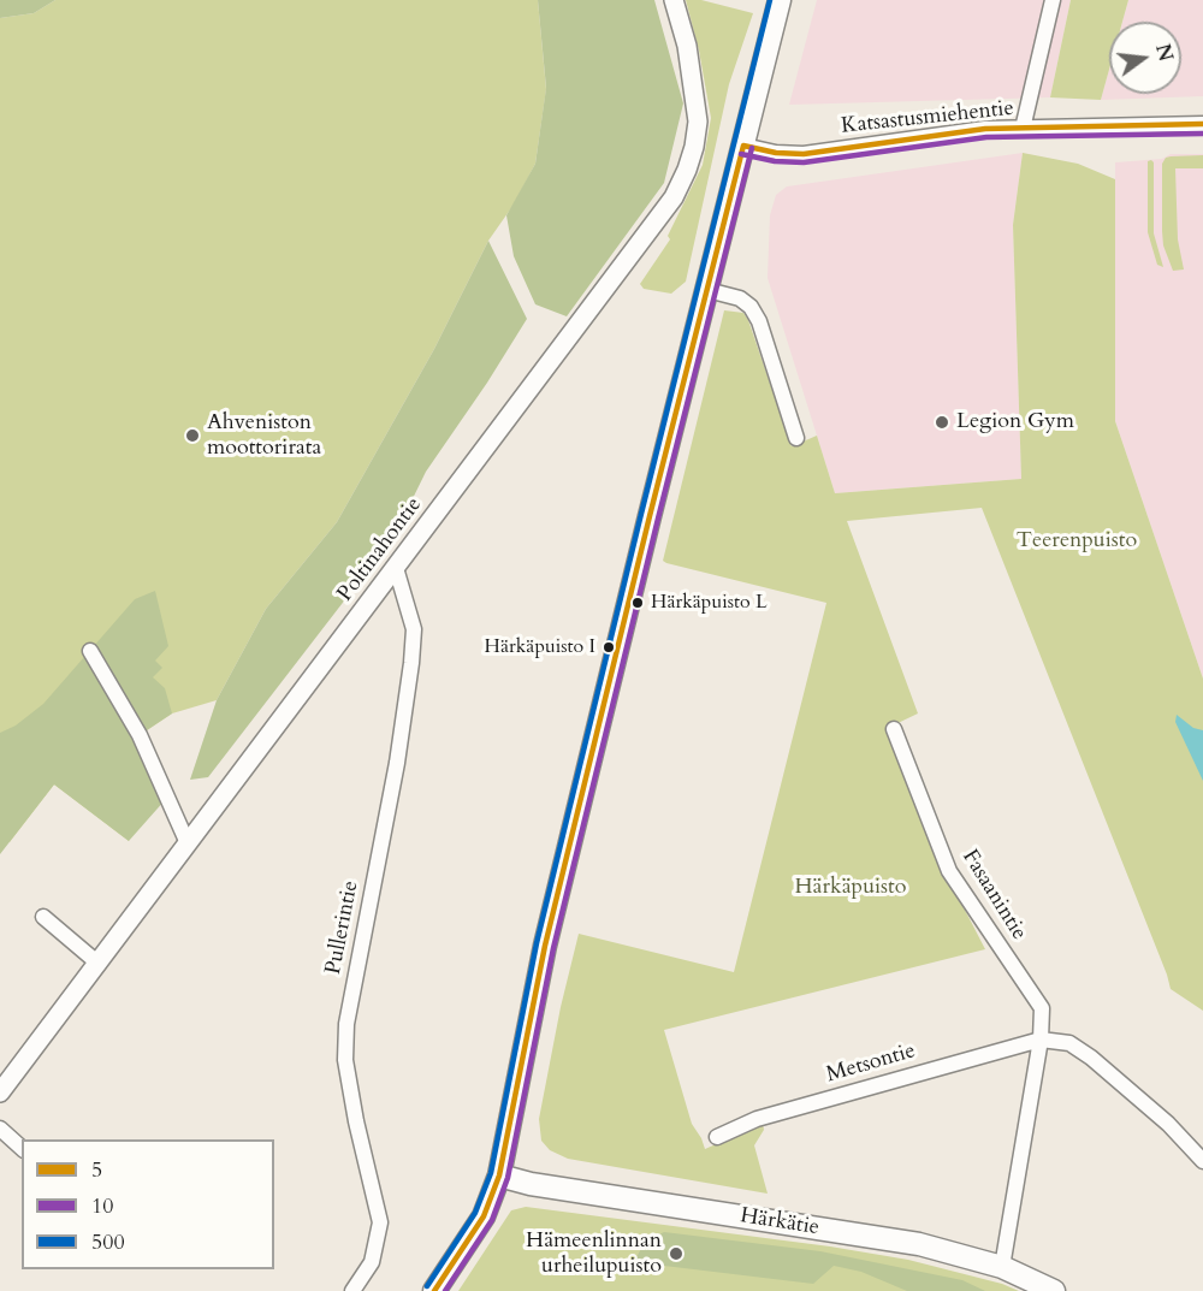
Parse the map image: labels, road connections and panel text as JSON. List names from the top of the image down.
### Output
{
  "streets": {
    "main road": ["Härkätie"],
    "street": [
      "Katsastusmiehentie",
      "Poltinahontie",
      "Fasaanintie",
      "Pullerintie",
      "Metsontie"
    ]
  },
  "crossings": [
    ["Poltinahontie", "Pullerintie"],
    ["Fasaanintie", "Metsontie"]
  ],
  "parks": ["Teerenpuisto", "Härkäpuisto"],
  "places": [
    "Legion Gym",
    "Ahveniston moottorirata",
    "Härkäpuisto L",
    "Härkäpuisto I",
    "Hämeenlinnan urheilupuisto"
  ],
  "lines": ["transit line 500", "transit line 5", "transit line 10"],
  "legend": ["5", "10", "500"],
  "north": "right"
}
